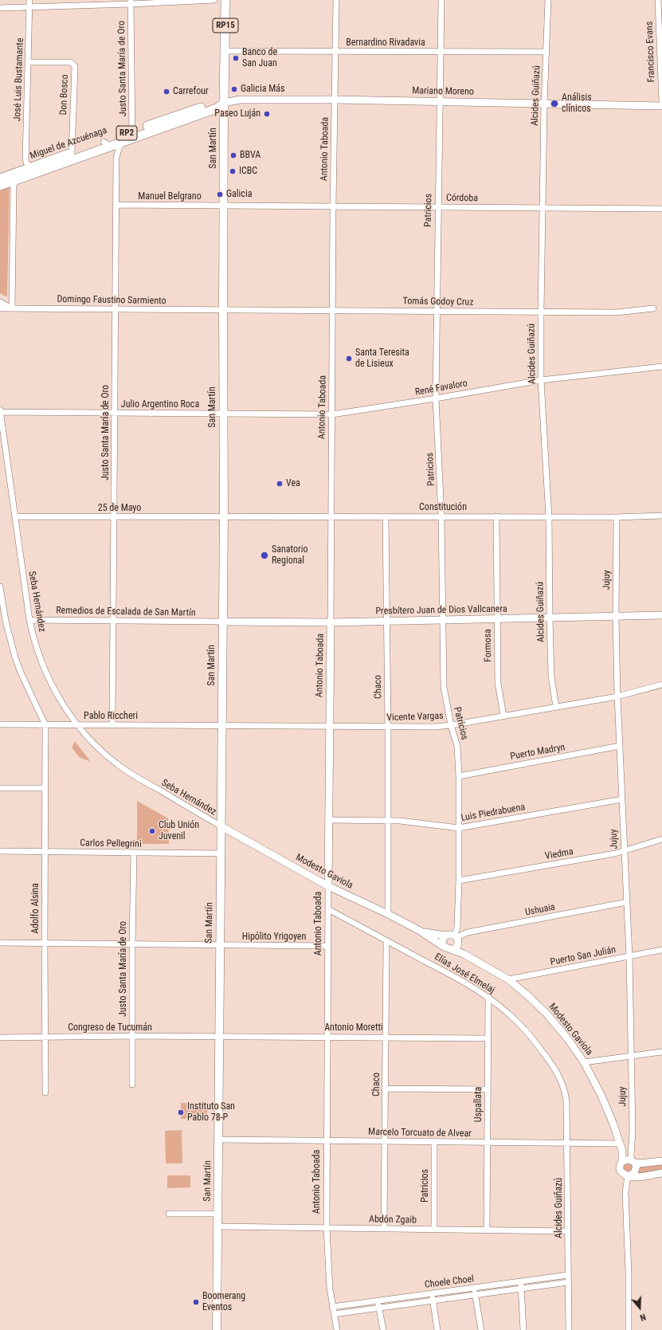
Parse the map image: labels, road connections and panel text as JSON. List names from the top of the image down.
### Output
{
  "streets": {
    "main road": [
      "RP15",
      "RP2",
      "Miguel de Azcuénaga",
      "San Martín"
    ],
    "street": [
      "Bernardino Rivadavia",
      "Francisco Evans",
      "Justo Santa María de Oro",
      "José Luis Bustamante",
      "Mariano Moreno",
      "Don Bosco",
      "Alcides Guiñazú",
      "Antonio Taboada",
      "Manuel Belgrano",
      "Córdoba",
      "Patricios",
      "Domingo Faustino Sarmiento",
      "Tomás Godoy Cruz",
      "René Favaloro",
      "Julio Argentino Roca",
      "Constitución",
      "25 de Mayo",
      "Jujuy",
      "Seba Hernández",
      "Presbítero Juan de Dios Vallcanera",
      "Remedios de Escalada de San Martín",
      "Formosa",
      "Chaco",
      "Pablo Riccheri",
      "Vicente Vargas",
      "Puerto Madryn",
      "Luis Piedrabuena",
      "Carlos Pellegrini",
      "Viedma",
      "Modesto Gaviola",
      "Adolfo Alsina",
      "Ushuaia",
      "Hipólito Yrigoyen",
      "Puerto San Julián",
      "Elías José Elmelaj",
      "Congreso de Tucumán",
      "Antonio Moretti",
      "Uspallata",
      "Marcelo Torcuato de Alvear",
      "Abdón Zgaib",
      "Choele Choel"
    ]
  },
  "crossings": [
    ["Bernardino Rivadavia", "Alcides Guiñazú"],
    ["Bernardino Rivadavia", "San Martín"],
    ["Bernardino Rivadavia", "Antonio Taboada"],
    ["Bernardino Rivadavia", "Patricios"],
    ["Justo Santa María de Oro", "Miguel de Azcuénaga"],
    ["Justo Santa María de Oro", "Manuel Belgrano"],
    ["Justo Santa María de Oro", "Domingo Faustino Sarmiento"],
    ["Justo Santa María de Oro", "Julio Argentino Roca"],
    ["Justo Santa María de Oro", "25 de Mayo"],
    ["Justo Santa María de Oro", "Remedios de Escalada de San Martín"],
    ["Justo Santa María de Oro", "Pablo Riccheri"],
    ["Justo Santa María de Oro", "Carlos Pellegrini"],
    ["Justo Santa María de Oro", "Hipólito Yrigoyen"],
    ["Justo Santa María de Oro", "Congreso de Tucumán"],
    ["José Luis Bustamante", "Don Bosco"],
    ["José Luis Bustamante", "Miguel de Azcuénaga"],
    ["José Luis Bustamante", "Domingo Faustino Sarmiento"],
    ["Mariano Moreno", "Alcides Guiñazú"],
    ["Mariano Moreno", "Miguel de Azcuénaga"],
    ["Mariano Moreno", "San Martín"],
    ["Mariano Moreno", "Antonio Taboada"],
    ["Mariano Moreno", "Patricios"],
    ["Don Bosco", "Miguel de Azcuénaga"],
    ["Alcides Guiñazú", "Córdoba"],
    ["Alcides Guiñazú", "Tomás Godoy Cruz"],
    ["Alcides Guiñazú", "René Favaloro"],
    ["Alcides Guiñazú", "Constitución"],
    ["Alcides Guiñazú", "Presbítero Juan de Dios Vallcanera"],
    ["Alcides Guiñazú", "Vicente Vargas"],
    ["Alcides Guiñazú", "Elías José Elmelaj"],
    ["Alcides Guiñazú", "Marcelo Torcuato de Alvear"],
    ["Alcides Guiñazú", "Abdón Zgaib"],
    ["Alcides Guiñazú", "Choele Choel"],
    ["Miguel de Azcuénaga", "San Martín"],
    ["San Martín", "Manuel Belgrano"],
    ["San Martín", "Córdoba"],
    ["San Martín", "Domingo Faustino Sarmiento"],
    ["San Martín", "Tomás Godoy Cruz"],
    ["San Martín", "René Favaloro"],
    ["San Martín", "Julio Argentino Roca"],
    ["San Martín", "Constitución"],
    ["San Martín", "25 de Mayo"],
    ["San Martín", "Seba Hernández"],
    ["San Martín", "Presbítero Juan de Dios Vallcanera"],
    ["San Martín", "Remedios de Escalada de San Martín"],
    ["San Martín", "Pablo Riccheri"],
    ["San Martín", "Vicente Vargas"],
    ["San Martín", "Carlos Pellegrini"],
    ["San Martín", "Modesto Gaviola"],
    ["San Martín", "Hipólito Yrigoyen"],
    ["San Martín", "Congreso de Tucumán"],
    ["San Martín", "Antonio Moretti"],
    ["San Martín", "Marcelo Torcuato de Alvear"],
    ["San Martín", "Abdón Zgaib"],
    ["Antonio Taboada", "Córdoba"],
    ["Antonio Taboada", "Tomás Godoy Cruz"],
    ["Antonio Taboada", "René Favaloro"],
    ["Antonio Taboada", "Constitución"],
    ["Antonio Taboada", "Presbítero Juan de Dios Vallcanera"],
    ["Antonio Taboada", "Vicente Vargas"],
    ["Antonio Taboada", "Luis Piedrabuena"],
    ["Antonio Taboada", "Modesto Gaviola"],
    ["Antonio Taboada", "Hipólito Yrigoyen"],
    ["Antonio Taboada", "Elías José Elmelaj"],
    ["Antonio Taboada", "Antonio Moretti"],
    ["Antonio Taboada", "Marcelo Torcuato de Alvear"],
    ["Antonio Taboada", "Abdón Zgaib"],
    ["Antonio Taboada", "Choele Choel"],
    ["Manuel Belgrano", "Córdoba"],
    ["Córdoba", "Patricios"],
    ["Patricios", "Tomás Godoy Cruz"],
    ["Patricios", "René Favaloro"],
    ["Patricios", "Constitución"],
    ["Patricios", "Presbítero Juan de Dios Vallcanera"],
    ["Patricios", "Vicente Vargas"],
    ["Patricios", "Puerto Madryn"],
    ["Patricios", "Luis Piedrabuena"],
    ["Patricios", "Viedma"],
    ["Patricios", "Modesto Gaviola"],
    ["Patricios", "Ushuaia"],
    ["Patricios", "Marcelo Torcuato de Alvear"],
    ["Patricios", "Abdón Zgaib"],
    ["Domingo Faustino Sarmiento", "Tomás Godoy Cruz"],
    ["René Favaloro", "Julio Argentino Roca"],
    ["Julio Argentino Roca", "Seba Hernández"],
    ["Constitución", "25 de Mayo"],
    ["Constitución", "Jujuy"],
    ["Constitución", "Formosa"],
    ["Constitución", "Chaco"],
    ["25 de Mayo", "Seba Hernández"],
    ["Jujuy", "Presbítero Juan de Dios Vallcanera"],
    ["Jujuy", "Vicente Vargas"],
    ["Jujuy", "Puerto Madryn"],
    ["Jujuy", "Luis Piedrabuena"],
    ["Jujuy", "Viedma"],
    ["Jujuy", "Modesto Gaviola"],
    ["Jujuy", "Ushuaia"],
    ["Jujuy", "Puerto San Julián"],
    ["Seba Hernández", "Remedios de Escalada de San Martín"],
    ["Seba Hernández", "Pablo Riccheri"],
    ["Seba Hernández", "Modesto Gaviola"],
    ["Presbítero Juan de Dios Vallcanera", "Remedios de Escalada de San Martín"],
    ["Presbítero Juan de Dios Vallcanera", "Formosa"],
    ["Presbítero Juan de Dios Vallcanera", "Chaco"],
    ["Formosa", "Vicente Vargas"],
    ["Chaco", "Vicente Vargas"],
    ["Chaco", "Luis Piedrabuena"],
    ["Chaco", "Modesto Gaviola"],
    ["Chaco", "Elías José Elmelaj"],
    ["Chaco", "Antonio Moretti"],
    ["Chaco", "Marcelo Torcuato de Alvear"],
    ["Chaco", "Abdón Zgaib"],
    ["Pablo Riccheri", "Vicente Vargas"],
    ["Pablo Riccheri", "Adolfo Alsina"],
    ["Carlos Pellegrini", "Adolfo Alsina"],
    ["Modesto Gaviola", "Ushuaia"],
    ["Modesto Gaviola", "Puerto San Julián"],
    ["Modesto Gaviola", "Marcelo Torcuato de Alvear"],
    ["Adolfo Alsina", "Hipólito Yrigoyen"],
    ["Adolfo Alsina", "Congreso de Tucumán"],
    ["Elías José Elmelaj", "Uspallata"],
    ["Congreso de Tucumán", "Antonio Moretti"],
    ["Antonio Moretti", "Uspallata"],
    ["Uspallata", "Marcelo Torcuato de Alvear"],
    ["Uspallata", "Abdón Zgaib"]
  ],
  "places": [
    "Banco de San Juan",
    "Galicia Más",
    "Carrefour",
    "Análisis clínicos",
    "Paseo Luján",
    "BBVA",
    "ICBC",
    "Galicia",
    "Santa Teresita de Lisieux",
    "Vea",
    "Sanatorio Regional",
    "Club Unión Juvenil",
    "Instituto San Pablo 78-P",
    "Boomerang Eventos"
  ],
  "north": "bottom"
}
